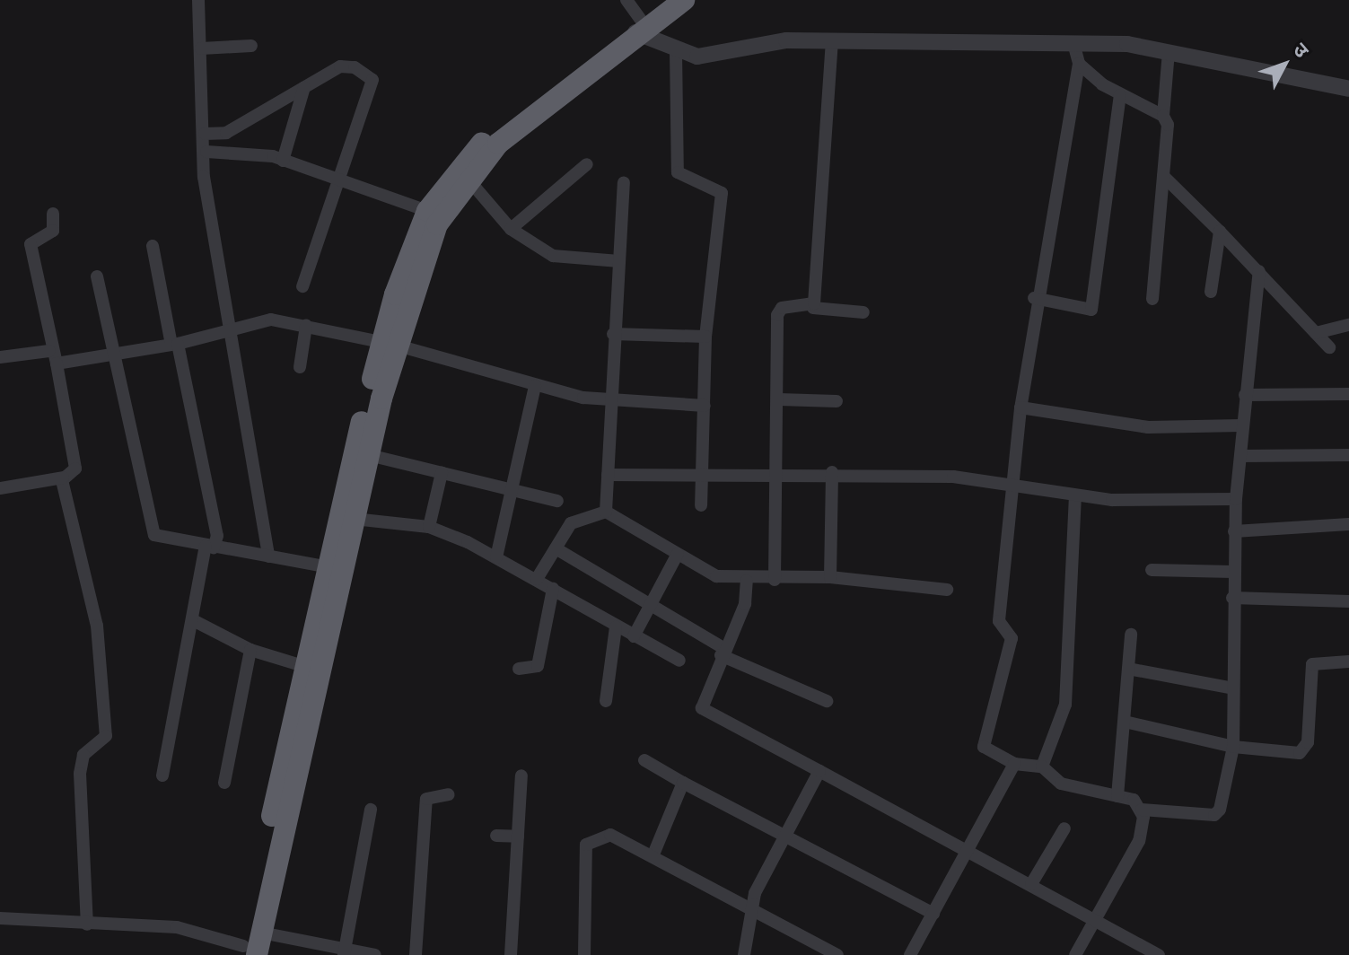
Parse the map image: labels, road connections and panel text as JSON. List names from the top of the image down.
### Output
{
  "north": "top right"
}
